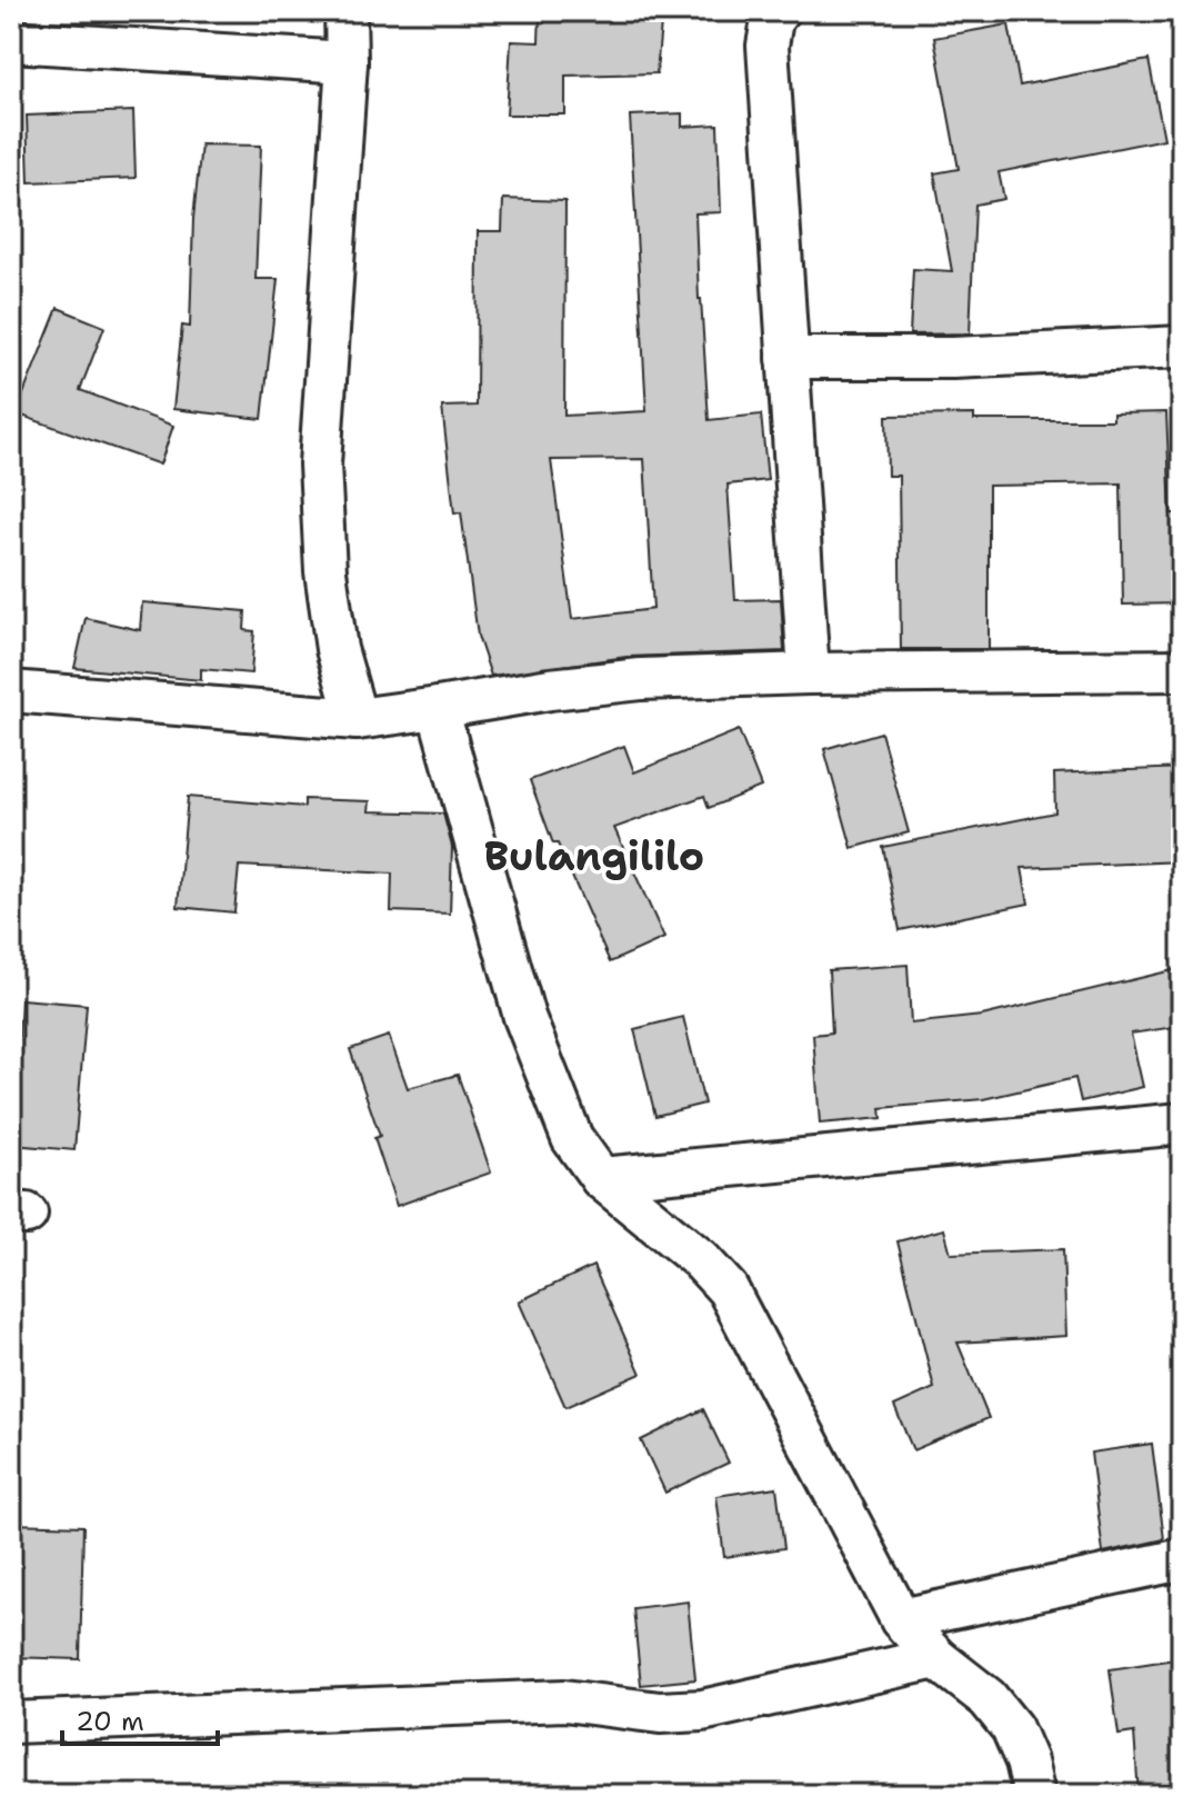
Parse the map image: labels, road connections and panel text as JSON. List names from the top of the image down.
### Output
{
  "districts": ["Bulangililo"],
  "scale_bar": "20 m"
}
